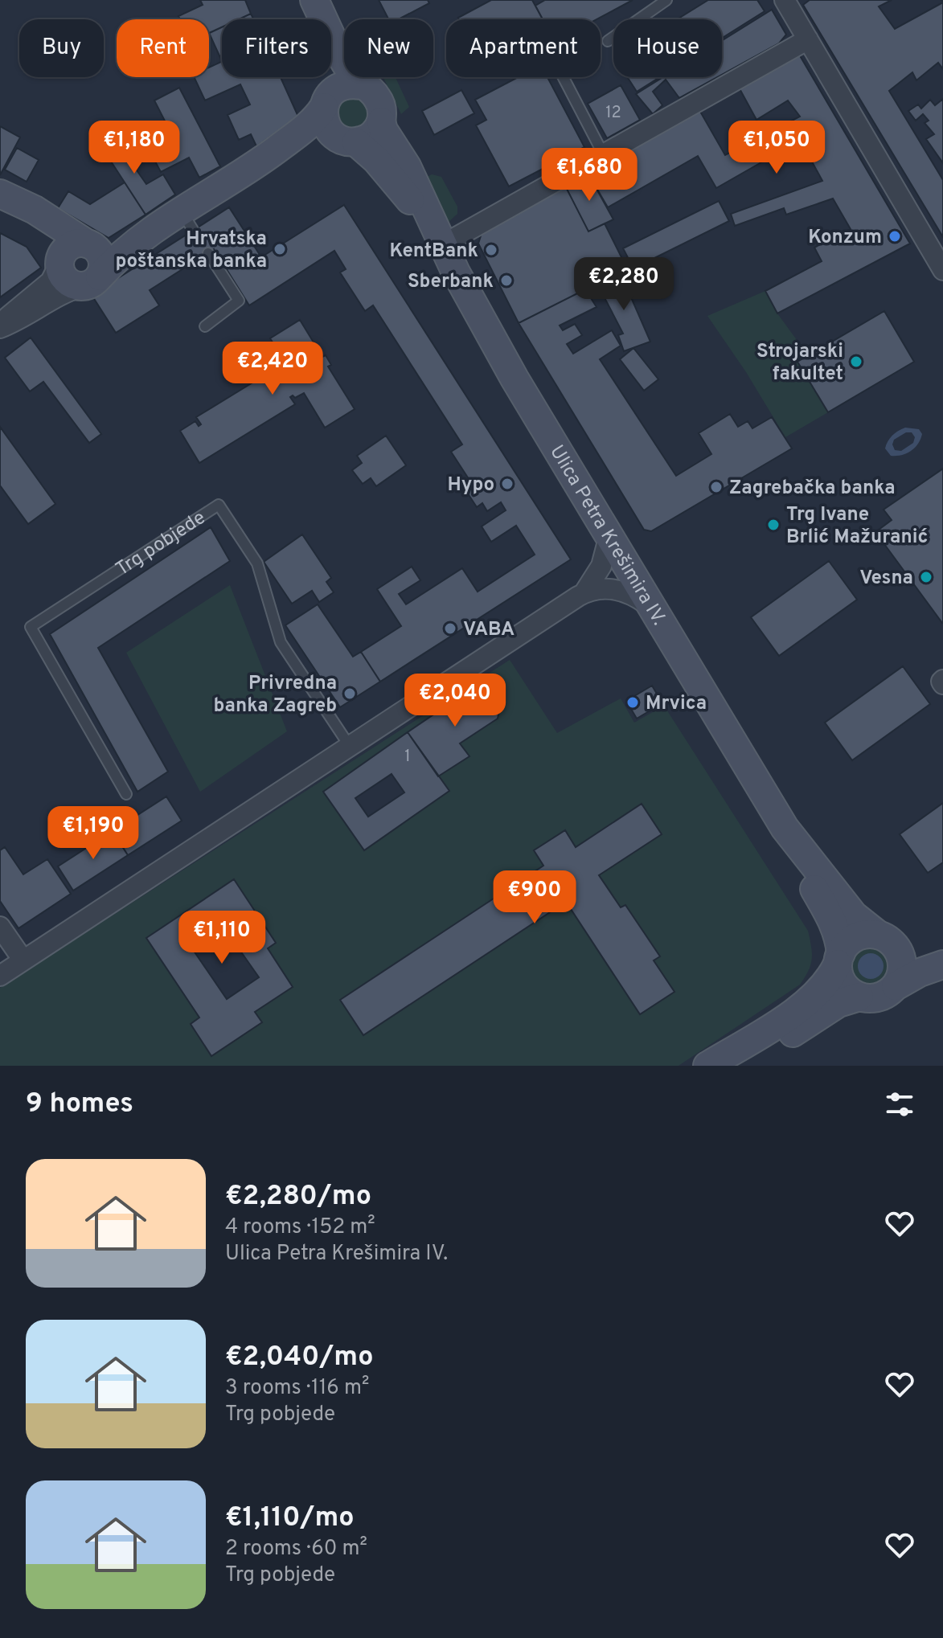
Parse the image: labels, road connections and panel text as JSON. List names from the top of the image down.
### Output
{
  "streets": {
    "main road": ["Ulica Petra Krešimira IV."],
    "lane": ["Trg pobjede"]
  },
  "places": [
    "Konzum",
    "Hrvatska poštanska banka",
    "KentBank",
    "Sberbank",
    "Strojarski fakultet",
    "Hypo",
    "Zagrebačka banka",
    "Trg Ivane Brlić Mažuranić",
    "Vesna",
    "VABA",
    "Privredna banka Zagreb",
    "Mrvica"
  ],
  "house_numbers": ["12", "1"],
  "page": {
    "chip": [
      "Buy",
      "Rent",
      "Filters",
      "New",
      "Apartment",
      "House"
    ],
    "price": [
      "€1,180",
      "€1,050",
      "€1,680",
      "€2,280",
      "€2,420",
      "€2,040",
      "€1,190",
      "€900",
      "€1,110"
    ],
    "heading": "9 homes",
    "list": [
      {
        "name": "€2,280/mo",
        "note": "4 rooms · 152 m² · Ulica Petra Krešimira IV."
      },
      {
        "name": "€2,040/mo",
        "note": "3 rooms · 116 m² · Trg pobjede"
      },
      {
        "name": "€1,110/mo",
        "note": "2 rooms · 60 m² · Trg pobjede"
      }
    ]
  }
}
